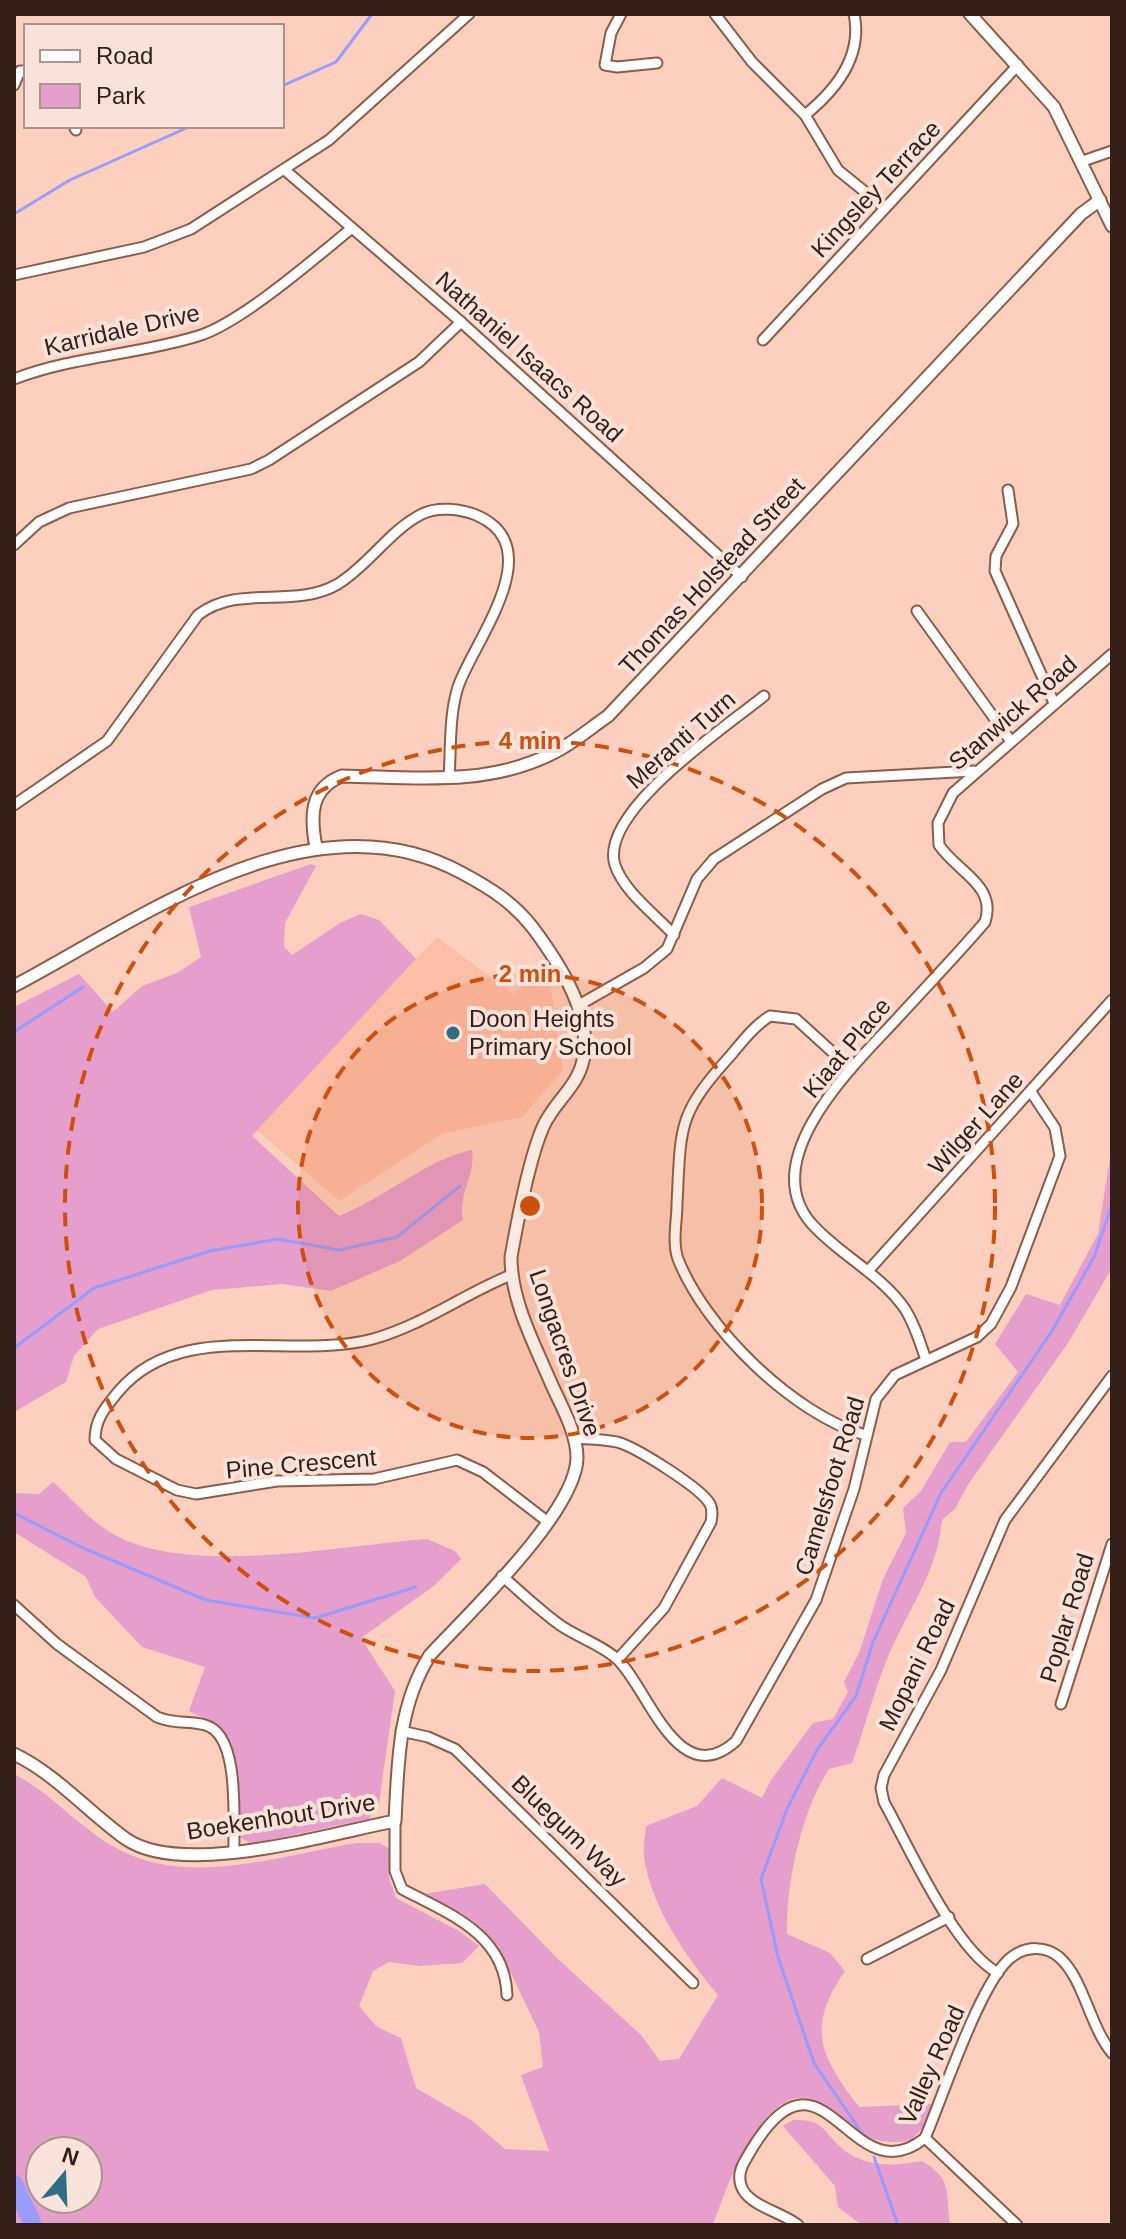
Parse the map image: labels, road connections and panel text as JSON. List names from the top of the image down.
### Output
{
  "streets": {
    "street": [
      "Kingsley Terrace",
      "Karridale Drive",
      "Nathaniel Isaacs Road",
      "Thomas Holstead Street",
      "Stanwick Road",
      "Meranti Turn",
      "Kiaat Place",
      "Wilger Lane",
      "Longacres Drive",
      "Pine Crescent",
      "Camelsfoot Road",
      "Poplar Road",
      "Mopani Road",
      "Boekenhout Drive",
      "Bluegum Way",
      "Valley Road"
    ]
  },
  "crossings": [
    ["Karridale Drive", "Nathaniel Isaacs Road"],
    ["Nathaniel Isaacs Road", "Thomas Holstead Street"],
    ["Thomas Holstead Street", "Longacres Drive"],
    ["Stanwick Road", "Kiaat Place"],
    ["Kiaat Place", "Wilger Lane"],
    ["Kiaat Place", "Camelsfoot Road"],
    ["Wilger Lane", "Camelsfoot Road"],
    ["Longacres Drive", "Pine Crescent"],
    ["Longacres Drive", "Camelsfoot Road"],
    ["Longacres Drive", "Boekenhout Drive"],
    ["Longacres Drive", "Bluegum Way"],
    ["Mopani Road", "Valley Road"]
  ],
  "places": ["Doon Heights Primary School"],
  "legend": ["Road", "Park"],
  "north": "top",
  "rings": ["4 min", "2 min"]
}
